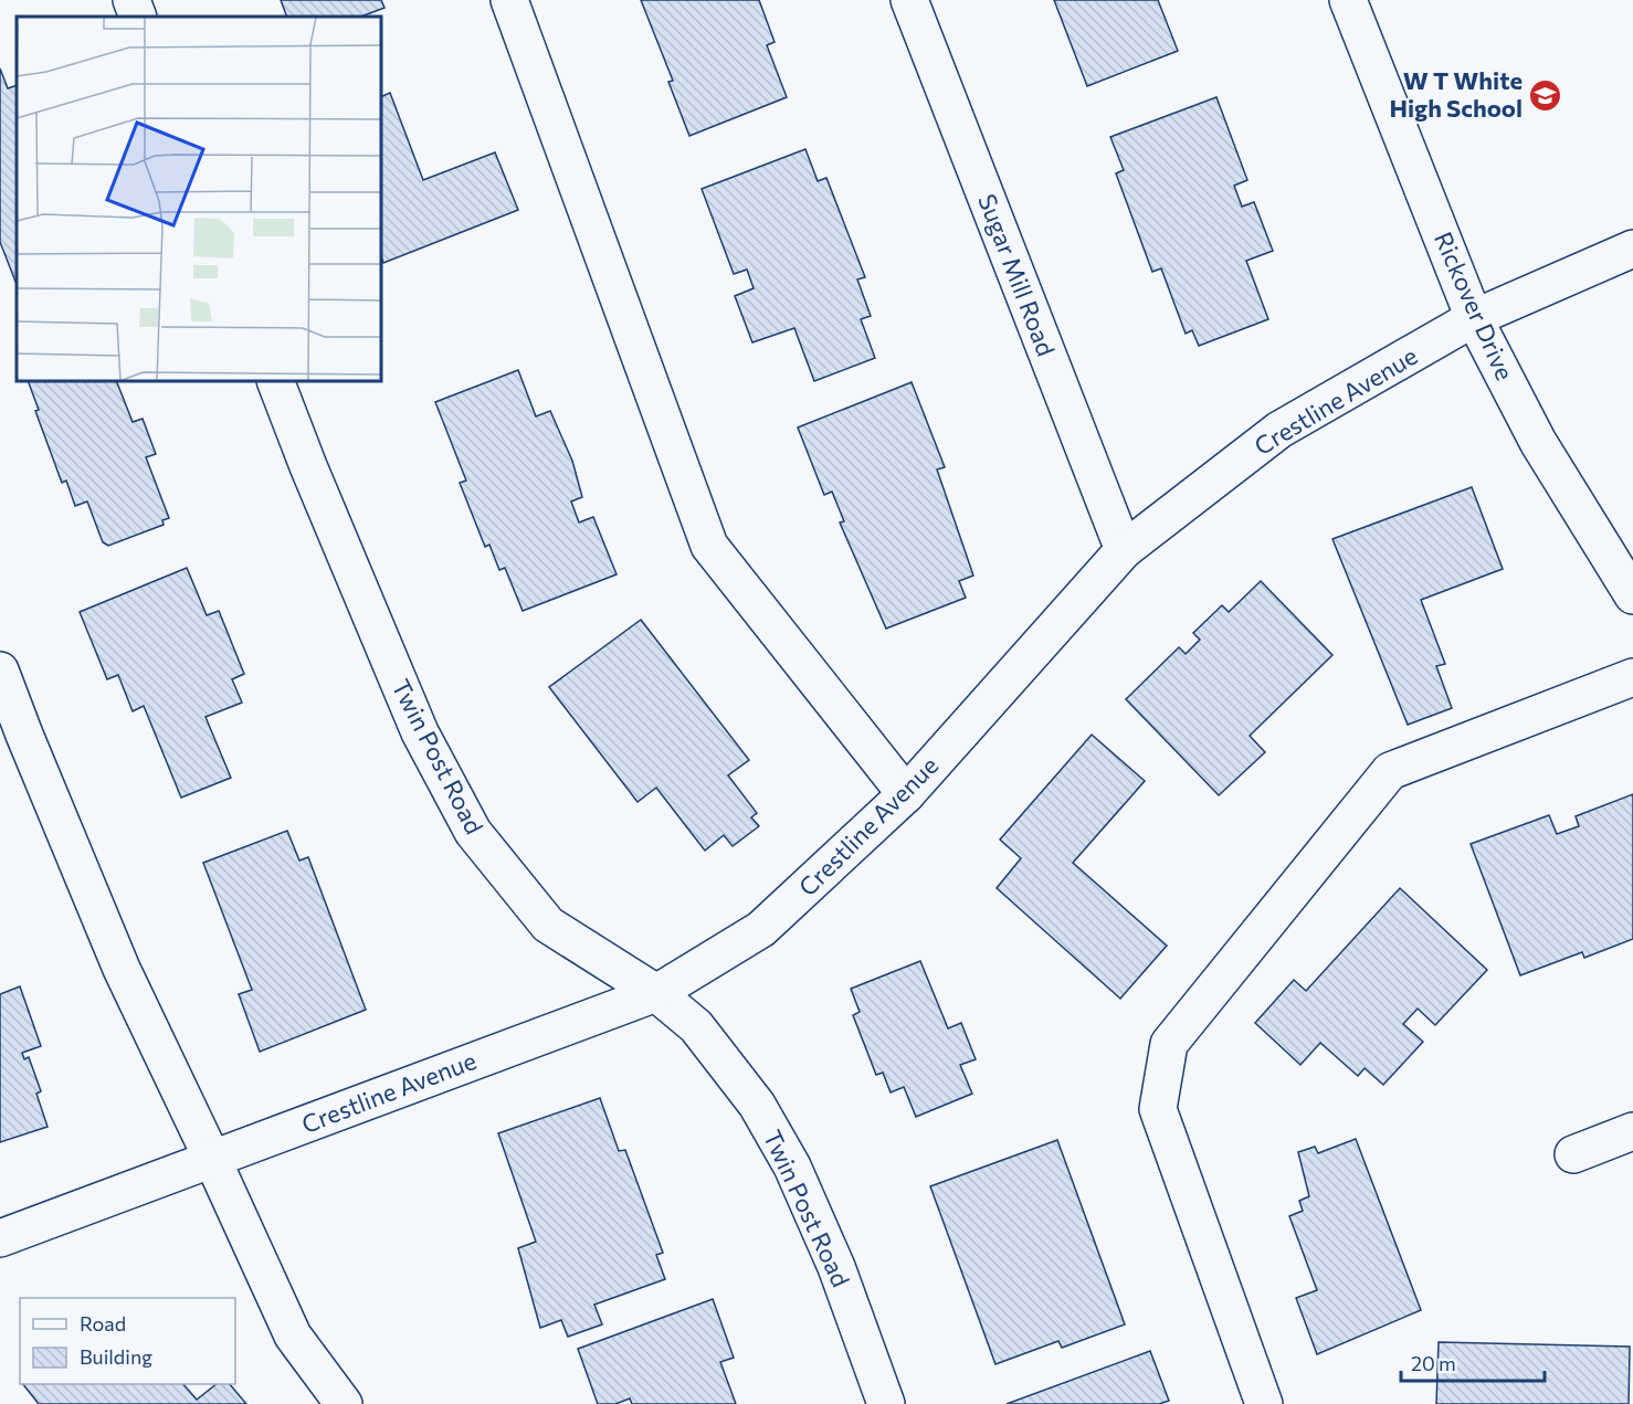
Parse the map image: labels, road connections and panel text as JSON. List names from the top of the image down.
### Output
{
  "streets": {
    "street": [
      "Sugar Mill Road",
      "Rickover Drive",
      "Crestline Avenue",
      "Twin Post Road"
    ]
  },
  "crossings": [
    ["Sugar Mill Road", "Crestline Avenue"],
    ["Rickover Drive", "Crestline Avenue"],
    ["Crestline Avenue", "Twin Post Road"]
  ],
  "places": {
    "school or university": ["W T White High School"]
  },
  "legend": ["Road", "Building"],
  "scale_bar": "20 m"
}
